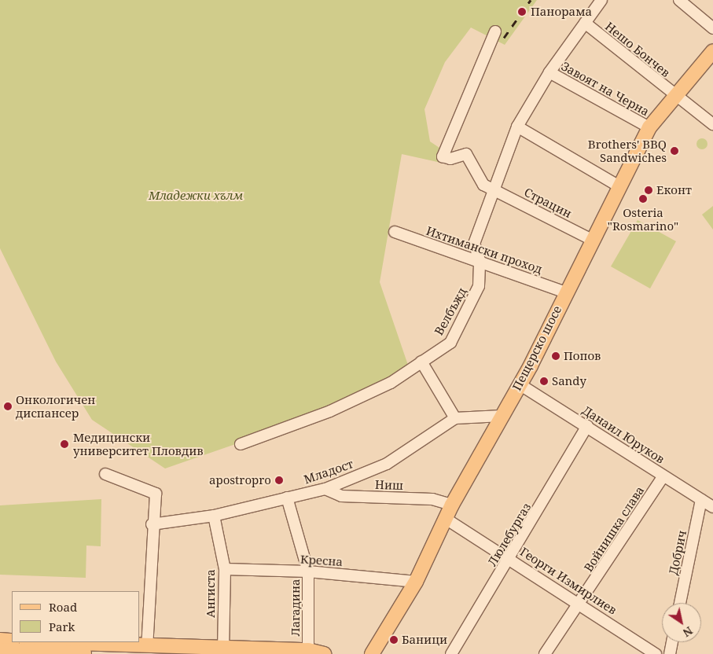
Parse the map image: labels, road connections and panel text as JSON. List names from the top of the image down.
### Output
{
  "streets": {
    "main road": ["Пещерско шосе"],
    "street": [
      "Нешо Бончев",
      "Завоят на Черна",
      "Страцин",
      "Ихтимански проход",
      "Велбъжд",
      "Данаил Юруков",
      "Младост",
      "Ниш",
      "Войнишка слава",
      "Люлебургаз",
      "Добрич",
      "Кресна",
      "Георги Измирлиев",
      "Ангиста",
      "Лагадина"
    ]
  },
  "crossings": [
    ["Нешо Бончев", "Велбъжд"],
    ["Нешо Бончев", "Пещерско шосе"],
    ["Завоят на Черна", "Велбъжд"],
    ["Завоят на Черна", "Пещерско шосе"],
    ["Страцин", "Велбъжд"],
    ["Страцин", "Пещерско шосе"],
    ["Ихтимански проход", "Велбъжд"],
    ["Ихтимански проход", "Пещерско шосе"],
    ["Пещерско шосе", "Данаил Юруков"],
    ["Пещерско шосе", "Ниш"],
    ["Пещерско шосе", "Кресна"],
    ["Пещерско шосе", "Георги Измирлиев"],
    ["Данаил Юруков", "Войнишка слава"],
    ["Данаил Юруков", "Люлебургаз"],
    ["Данаил Юруков", "Добрич"],
    ["Младост", "Ниш"],
    ["Младост", "Ангиста"],
    ["Младост", "Лагадина"],
    ["Войнишка слава", "Георги Измирлиев"],
    ["Люлебургаз", "Георги Измирлиев"],
    ["Кресна", "Ангиста"],
    ["Кресна", "Лагадина"]
  ],
  "parks": ["Младежки хълм"],
  "places": [
    "Панорама",
    "Brothers' BBQ Sandwiches",
    "Еконт",
    "Osteria \"Rosmarino\"",
    "Попов",
    "Sandy",
    "Онкологичен диспансер",
    "Медицински университет Пловдив",
    "apostropro",
    "Баници"
  ],
  "legend": ["Road", "Park"],
  "north": "bottom right"
}
